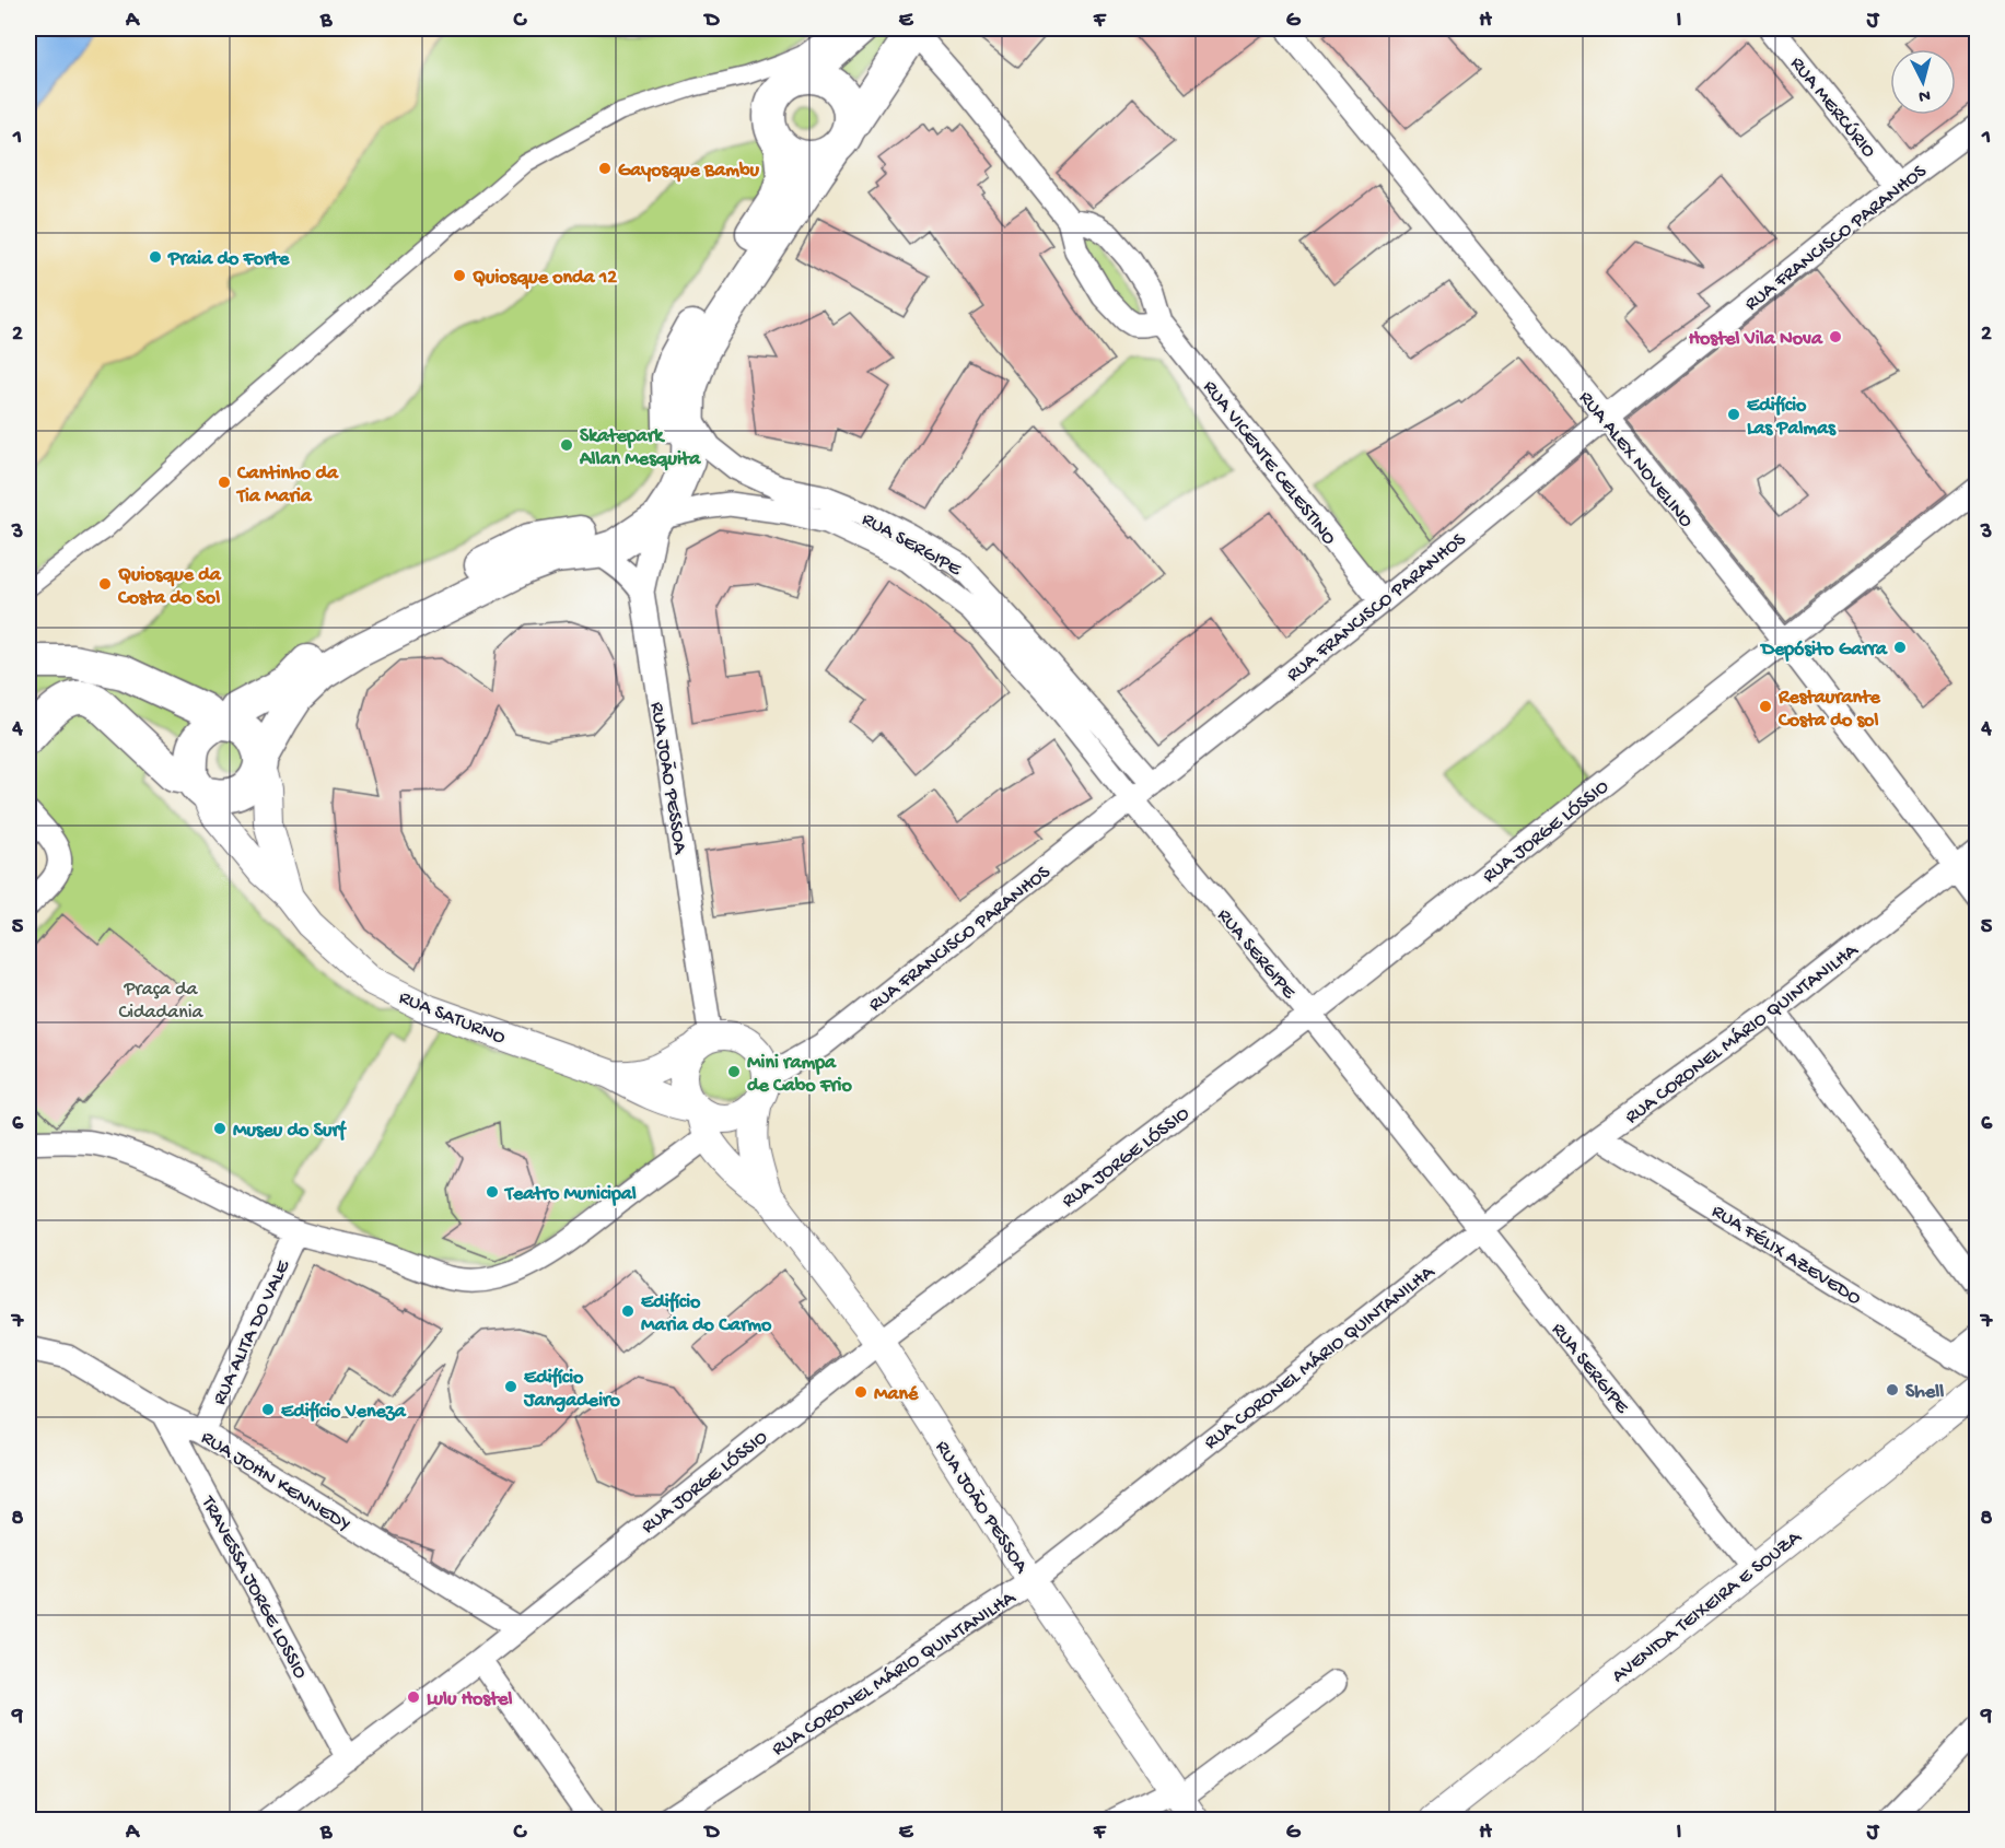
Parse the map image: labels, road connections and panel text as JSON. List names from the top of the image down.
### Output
{
  "streets": {
    "street": [
      "RUA MERCÚRIO",
      "RUA FRANCISCO PARANHOS",
      "RUA ALEX NOVELINO",
      "RUA VICENTE CELESTINO",
      "RUA SERGIPE",
      "RUA JOÃO PESSOA",
      "RUA JORGE LÓSSIO",
      "RUA SATURNO",
      "RUA CORONEL MÁRIO QUINTANILHA",
      "RUA FÉLIX AZEVEDO",
      "RUA ALITA DO VALE",
      "RUA JOHN KENNEDY",
      "TRAVESSA JORGE LOSSIO",
      "AVENIDA TEIXEIRA E SOUZA"
    ]
  },
  "crossings": [
    ["RUA MERCÚRIO", "RUA FRANCISCO PARANHOS"],
    ["RUA FRANCISCO PARANHOS", "RUA ALEX NOVELINO"],
    ["RUA FRANCISCO PARANHOS", "RUA VICENTE CELESTINO"],
    ["RUA FRANCISCO PARANHOS", "RUA SERGIPE"],
    ["RUA FRANCISCO PARANHOS", "RUA JOÃO PESSOA"],
    ["RUA FRANCISCO PARANHOS", "RUA SATURNO"],
    ["RUA ALEX NOVELINO", "RUA JORGE LÓSSIO"],
    ["RUA ALEX NOVELINO", "RUA CORONEL MÁRIO QUINTANILHA"],
    ["RUA SERGIPE", "RUA JOÃO PESSOA"],
    ["RUA SERGIPE", "RUA JORGE LÓSSIO"],
    ["RUA SERGIPE", "RUA CORONEL MÁRIO QUINTANILHA"],
    ["RUA SERGIPE", "AVENIDA TEIXEIRA E SOUZA"],
    ["RUA JOÃO PESSOA", "RUA JORGE LÓSSIO"],
    ["RUA JOÃO PESSOA", "RUA SATURNO"],
    ["RUA JOÃO PESSOA", "RUA CORONEL MÁRIO QUINTANILHA"],
    ["RUA JORGE LÓSSIO", "RUA JOHN KENNEDY"],
    ["RUA JORGE LÓSSIO", "TRAVESSA JORGE LOSSIO"],
    ["RUA CORONEL MÁRIO QUINTANILHA", "RUA FÉLIX AZEVEDO"],
    ["RUA ALITA DO VALE", "RUA JOHN KENNEDY"],
    ["RUA JOHN KENNEDY", "TRAVESSA JORGE LOSSIO"]
  ],
  "parks": ["Praça da Cidadania"],
  "places": [
    "Gayosque Bambu",
    "Praia do Forte",
    "Quiosque onda 12",
    "Hostel Vila Nova",
    "Edifício Las Palmas",
    "Skatepark Allan Mesquita",
    "Cantinho da Tia Maria",
    "Quiosque da Costa do Sol",
    "Depósito Garra",
    "Restaurante Costa do sol",
    "Mini rampa de Cabo Frio",
    "Museu do Surf",
    "Teatro Municipal",
    "Edifício Maria do Carmo",
    "Edifício Jangadeiro",
    "Shell",
    "Mané",
    "Edifício Veneza",
    "Lulu Hostel"
  ],
  "north": "bottom",
  "grid": {
    "columns": [
      "A",
      "B",
      "C",
      "D",
      "E",
      "F",
      "G",
      "H",
      "I",
      "J"
    ],
    "rows": [
      "1",
      "2",
      "3",
      "4",
      "5",
      "6",
      "7",
      "8",
      "9"
    ]
  }
}
